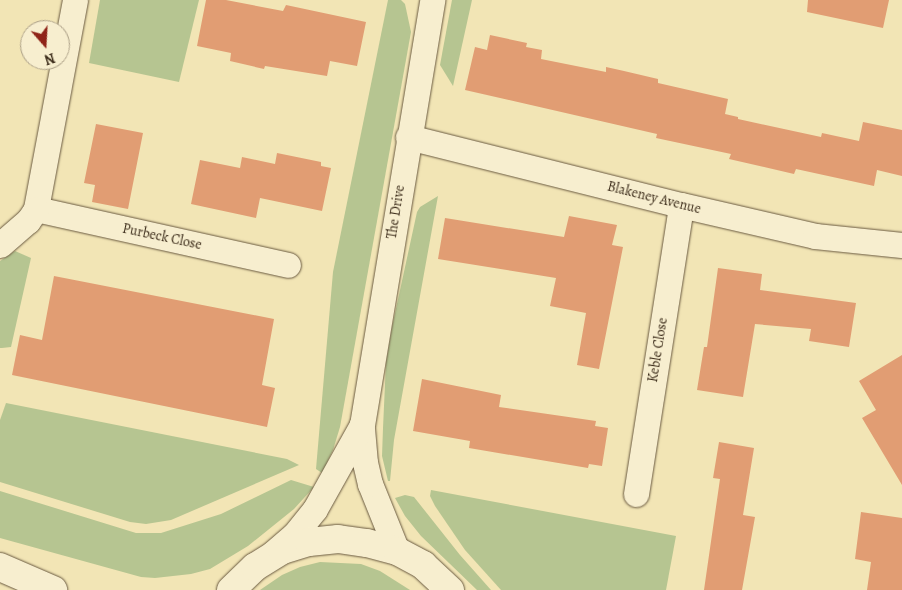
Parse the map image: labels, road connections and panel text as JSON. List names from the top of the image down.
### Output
{
  "streets": {
    "street": [
      "Blakeney Avenue",
      "The Drive",
      "Purbeck Close",
      "Keble Close"
    ]
  },
  "crossings": [
    ["Blakeney Avenue", "The Drive"],
    ["Blakeney Avenue", "Keble Close"]
  ],
  "north": "bottom"
}
